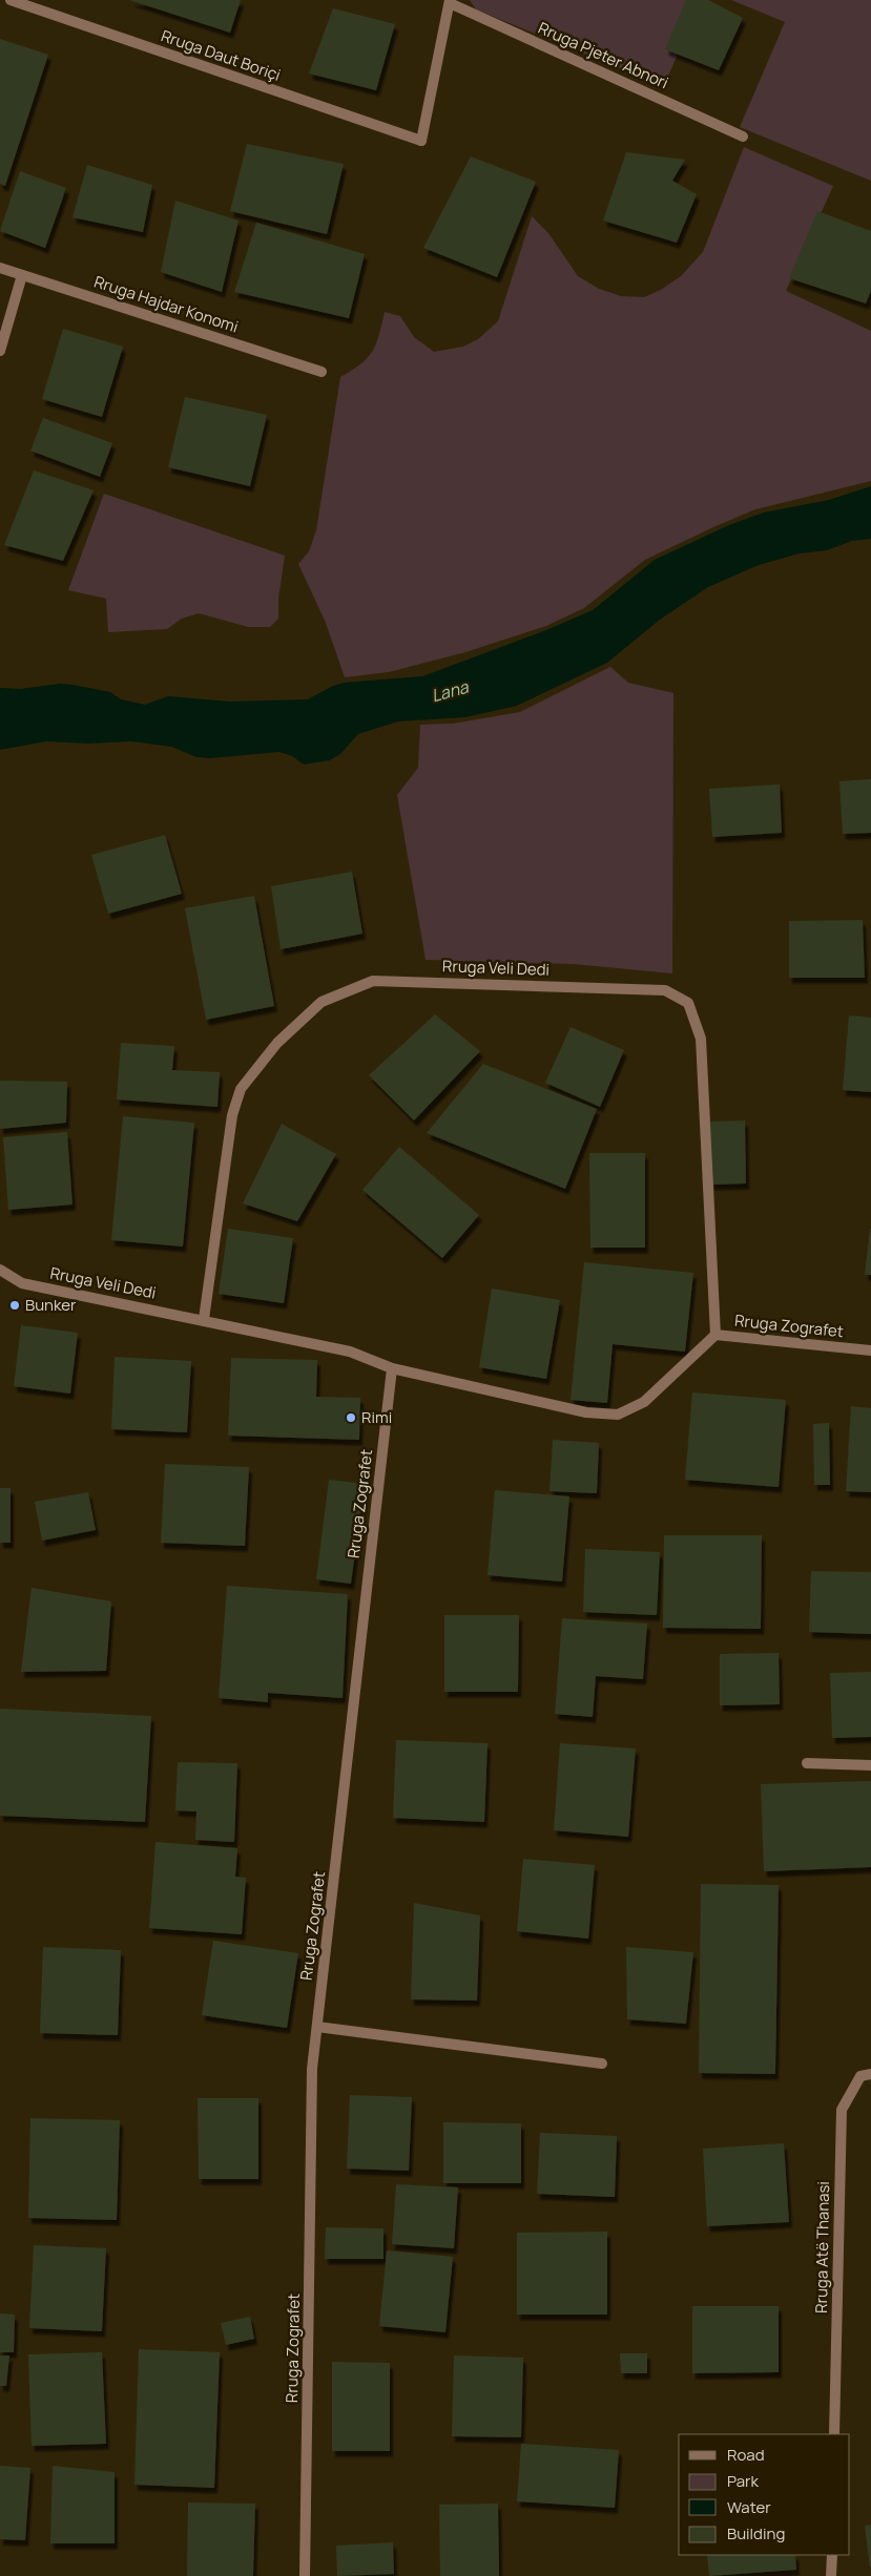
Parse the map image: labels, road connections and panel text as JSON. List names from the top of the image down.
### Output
{
  "streets": {
    "street": [
      "Rruga Daut Boriçi",
      "Rruga Pjeter Abnori",
      "Rruga Hajdar Konomi",
      "Rruga Veli Dedi",
      "Rruga Zografet",
      "Rruga Atë Thanasi"
    ]
  },
  "crossings": [
    ["Rruga Daut Boriçi", "Rruga Pjeter Abnori"],
    ["Rruga Veli Dedi", "Rruga Zografet"]
  ],
  "water": ["Lana"],
  "places": ["Bunker", "Rimi"],
  "legend": [
    "Road",
    "Park",
    "Water",
    "Building"
  ]
}
